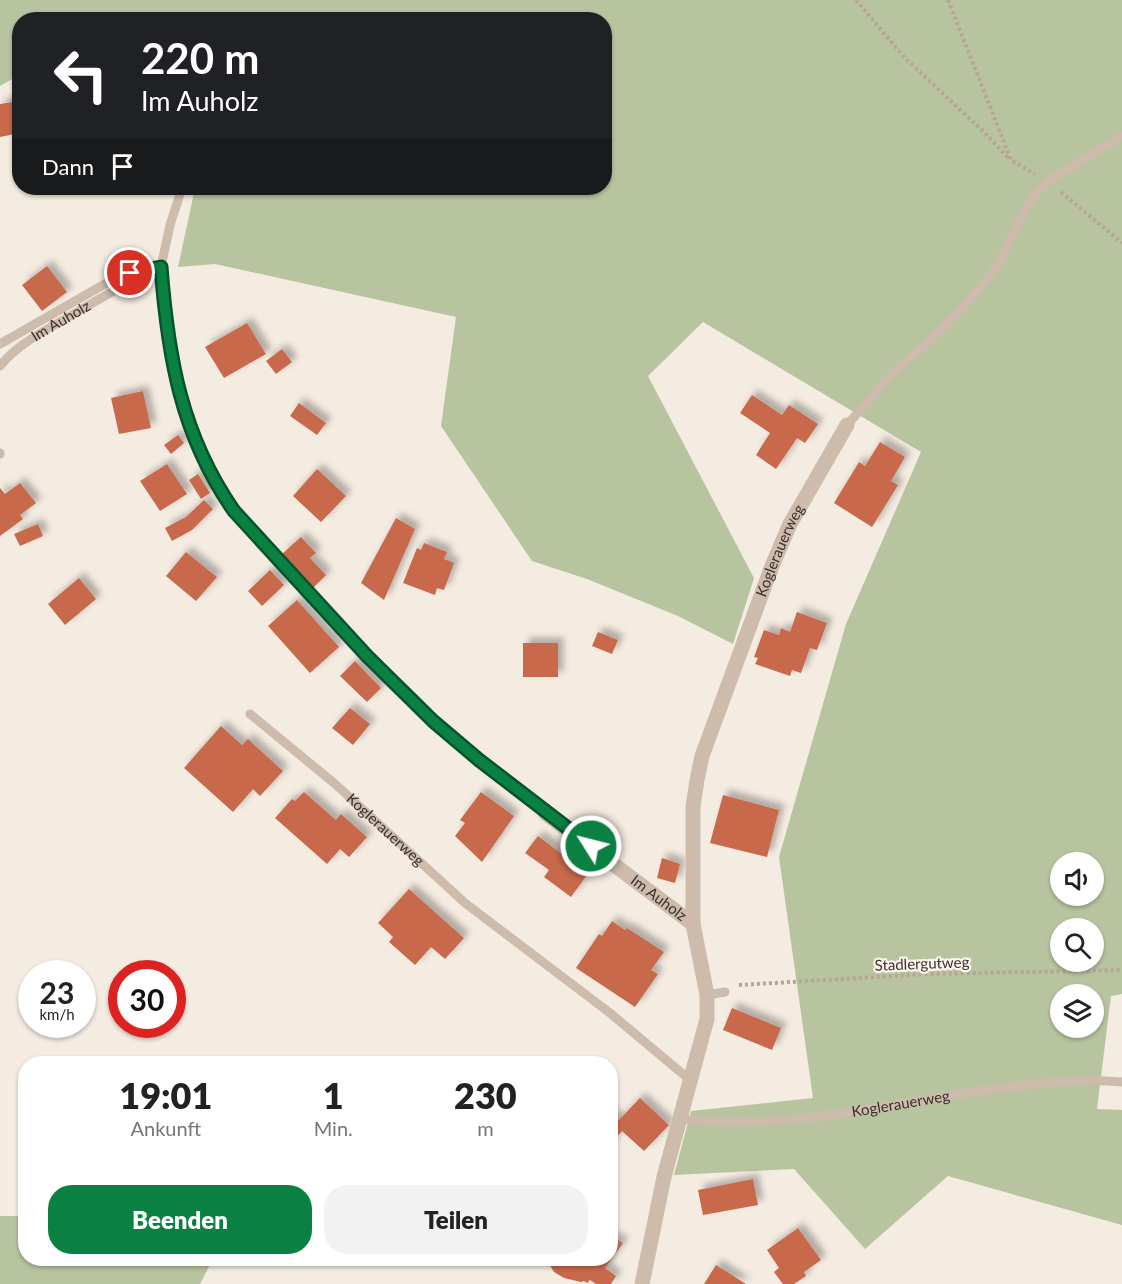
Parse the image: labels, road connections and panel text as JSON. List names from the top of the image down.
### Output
{
  "streets": {
    "street": ["Im Auholz", "Koglerauerweg"],
    "path": ["Stadlergutweg"]
  },
  "crossings": [
    ["Im Auholz", "Koglerauerweg"]
  ],
  "page": {
    "turn": ["220 m", "Im Auholz"],
    "then": "Dann",
    "speed": "23 km/h",
    "limit": "30",
    "eta": [
      "19:01",
      "Ankunft",
      "1",
      "Min.",
      "230",
      "m"
    ],
    "buttons": ["Beenden", "Teilen"]
  }
}
